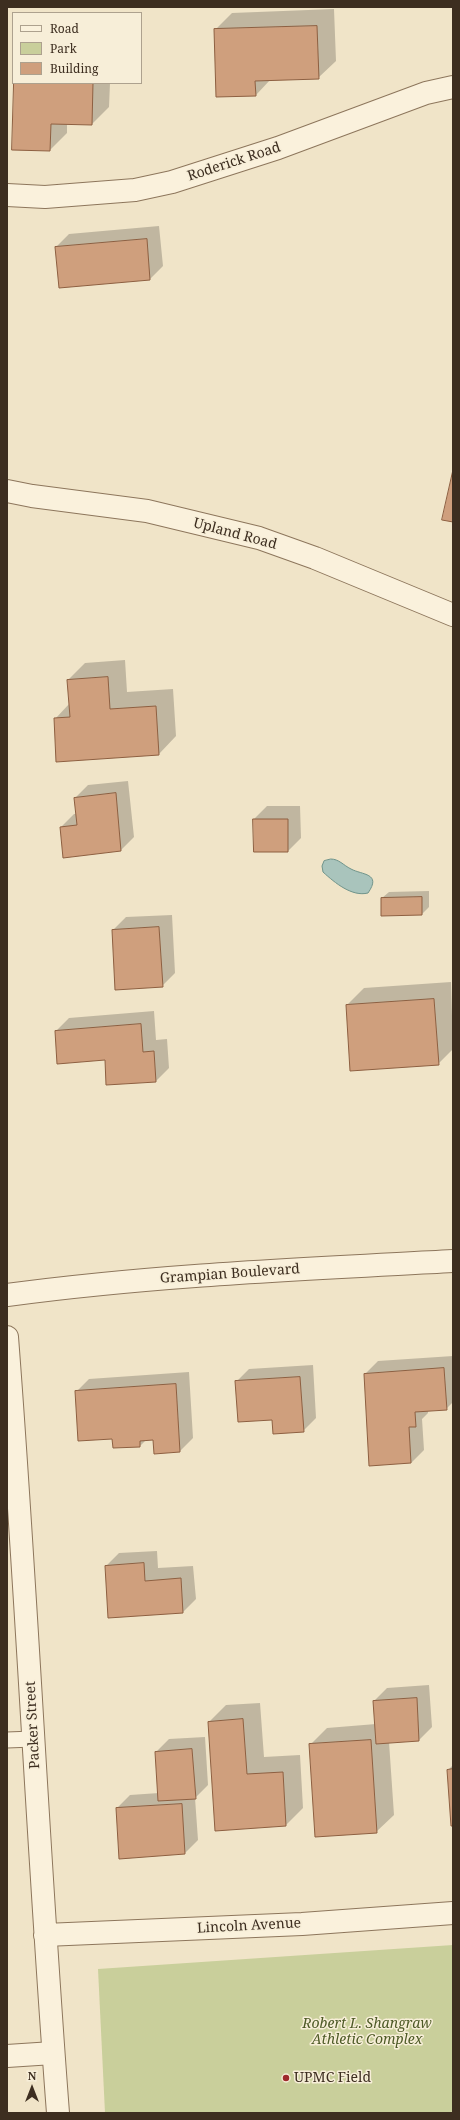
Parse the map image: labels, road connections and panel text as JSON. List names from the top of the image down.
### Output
{
  "streets": {
    "street": [
      "Roderick Road",
      "Upland Road",
      "Grampian Boulevard",
      "Packer Street",
      "Lincoln Avenue"
    ]
  },
  "crossings": [
    ["Packer Street", "Lincoln Avenue"]
  ],
  "parks": ["Robert L. Shangraw Athletic Complex"],
  "places": ["UPMC Field"],
  "legend": ["Road", "Park", "Building"],
  "north": "top"
}
